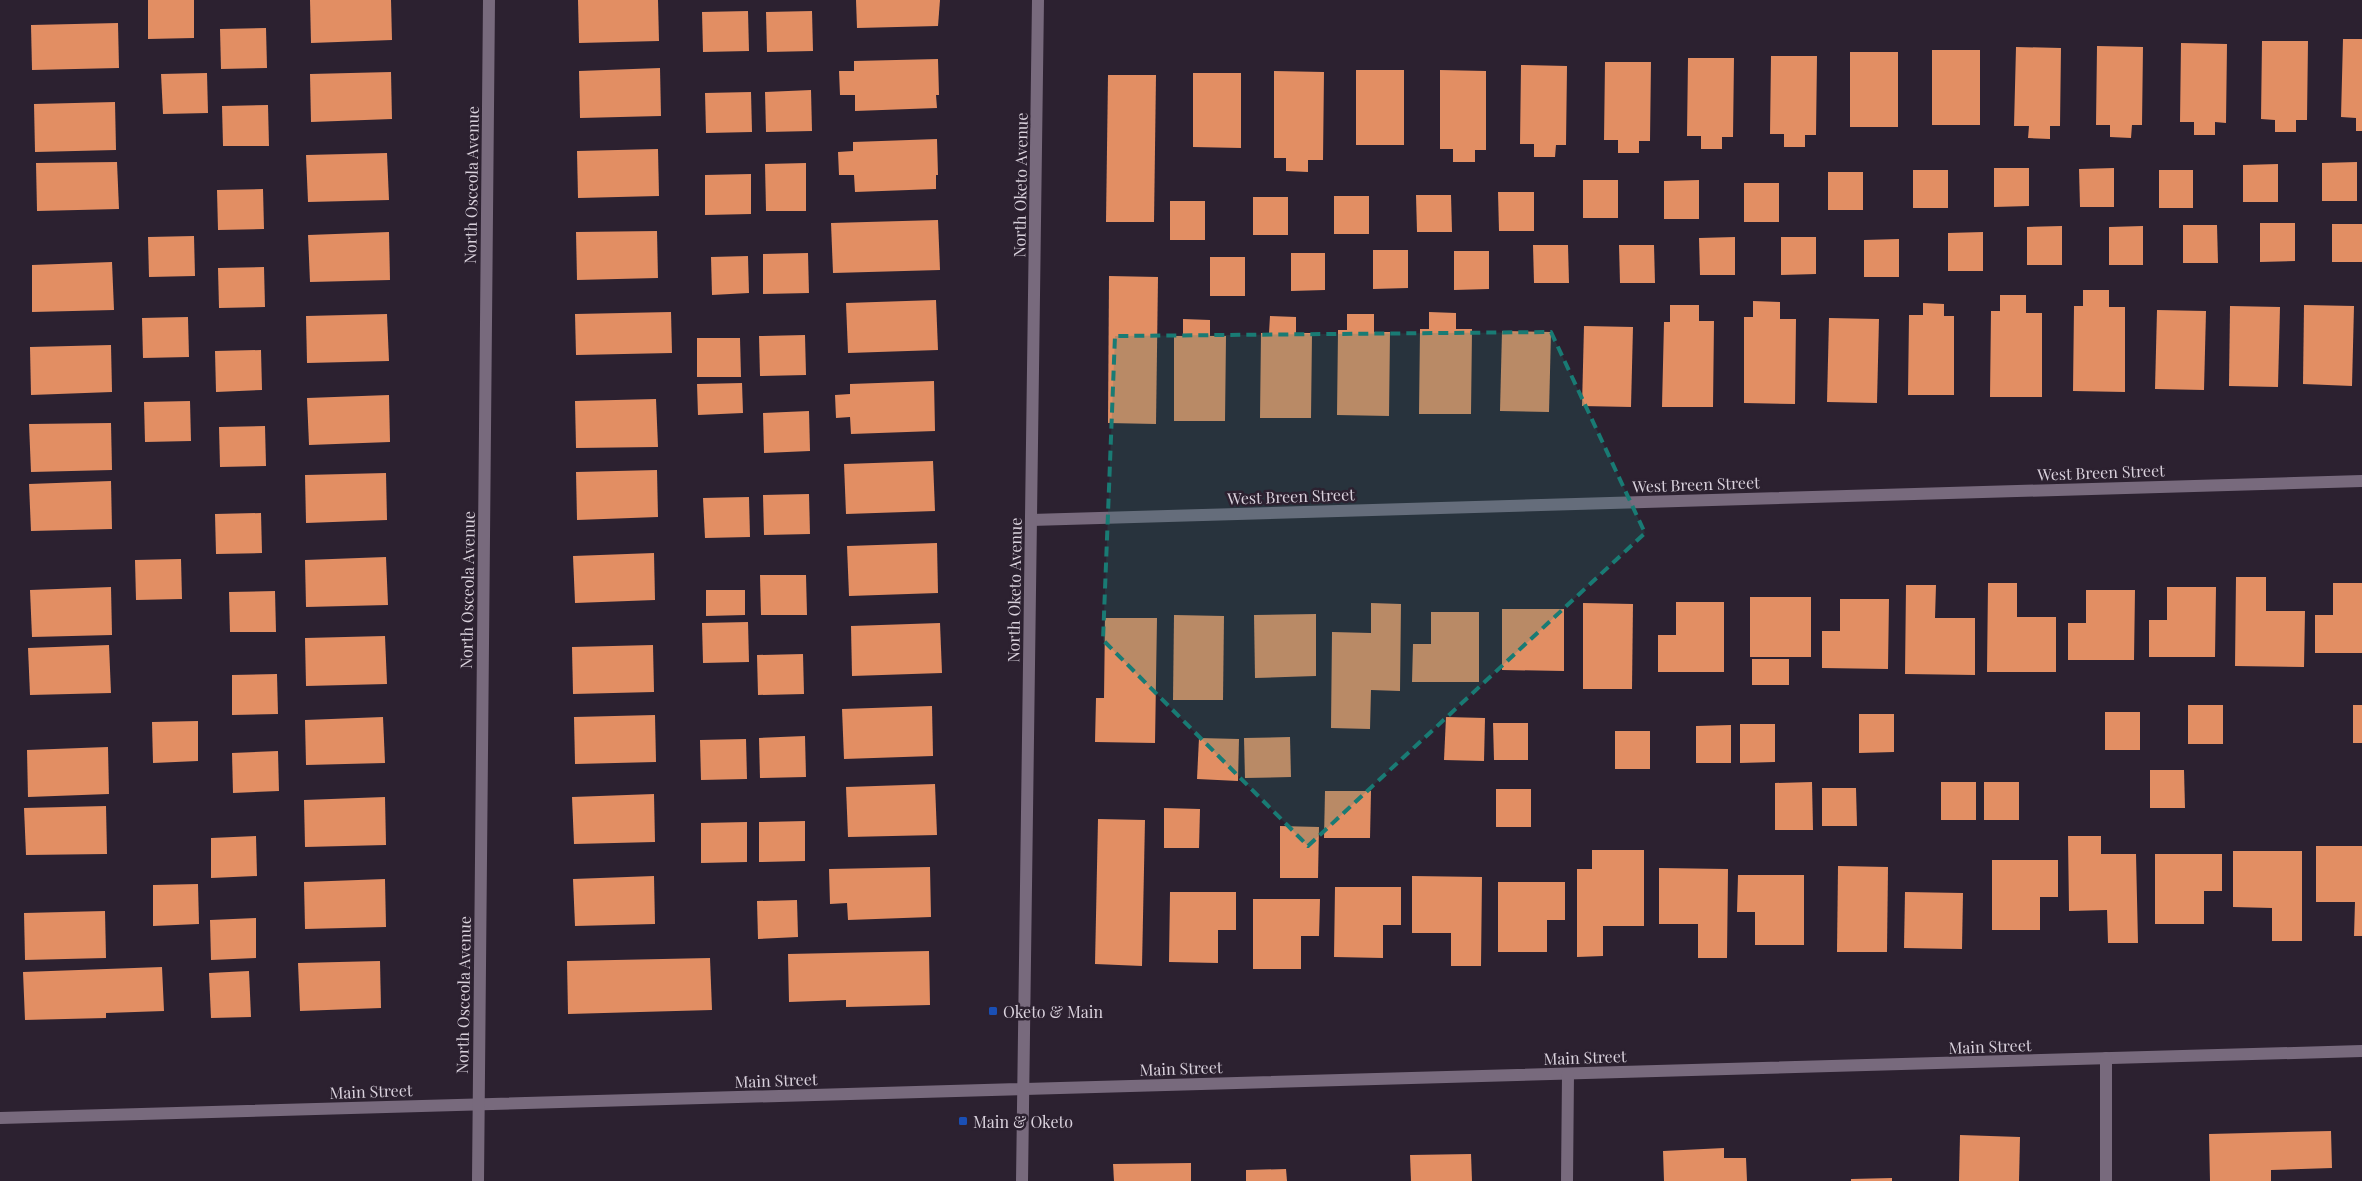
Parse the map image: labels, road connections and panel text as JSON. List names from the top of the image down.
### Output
{
  "streets": {
    "street": [
      "North Osceola Avenue",
      "North Oketo Avenue",
      "West Breen Street",
      "Main Street"
    ]
  },
  "crossings": [
    ["North Osceola Avenue", "Main Street"],
    ["North Oketo Avenue", "West Breen Street"],
    ["North Oketo Avenue", "Main Street"]
  ],
  "places": {
    "transit": ["Oketo & Main", "Main & Oketo"]
  }
}
